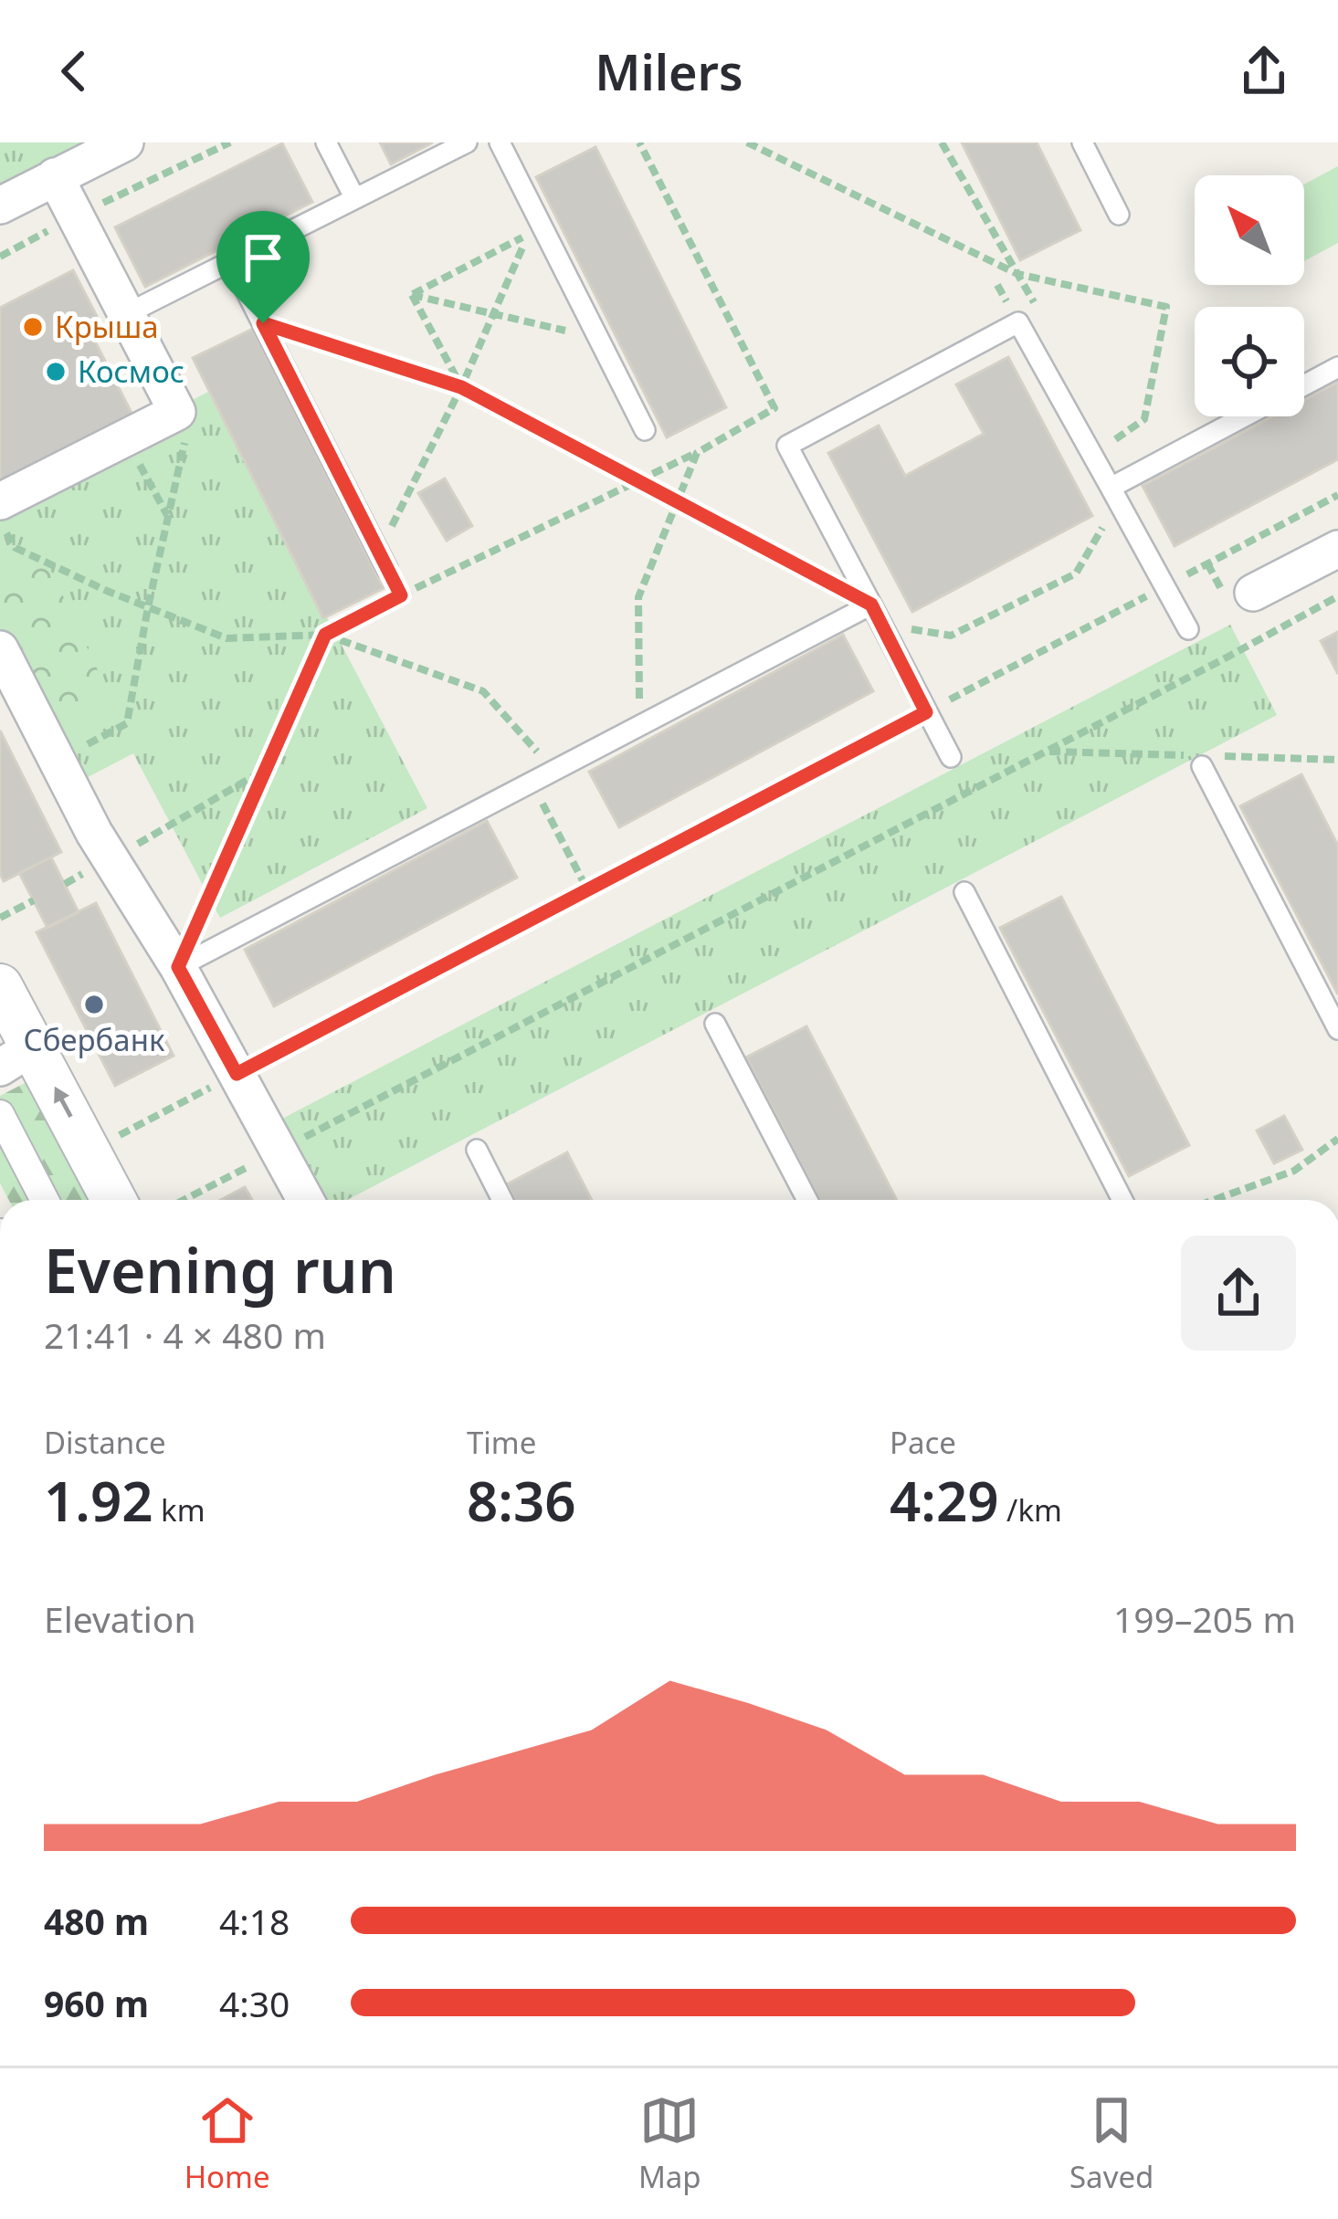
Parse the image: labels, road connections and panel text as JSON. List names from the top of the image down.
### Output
{
  "places": ["Крыша", "Космос", "Сбербанк"],
  "north": "top left",
  "page": {
    "header": "Milers",
    "heading": ["Evening run", "21:41 · 4 × 480 m"],
    "stats": [
      ["Distance", "1.92 km"],
      ["Time", "8:36"],
      ["Pace", "4:29 /km"]
    ],
    "chart": ["Elevation", "199–205 m"],
    "list": [
      {
        "name": "480 m",
        "note": "4:18"
      },
      {
        "name": "960 m",
        "note": "4:30"
      }
    ],
    "tabs": ["Home", "Map", "Saved"]
  }
}
